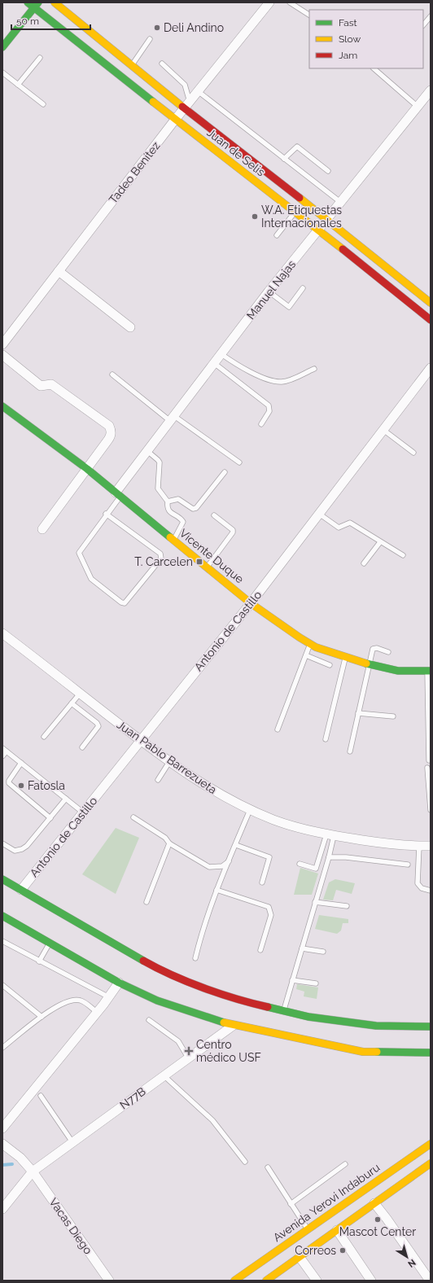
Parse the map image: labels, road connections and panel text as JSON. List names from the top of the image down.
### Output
{
  "streets": {
    "main road": ["Juan de Selis", "Vicente Duque", "Avenida Yerovi Indaburu"],
    "street": [
      "Tadeo Benítez",
      "Manuel Najas",
      "Antonio de Castillo",
      "Juan Pablo Barrezueta",
      "N77B",
      "Vacas Diego"
    ]
  },
  "crossings": [
    ["Juan de Selis", "Tadeo Benítez"],
    ["Juan de Selis", "Manuel Najas"],
    ["Manuel Najas", "Vicente Duque"],
    ["Vicente Duque", "Antonio de Castillo"],
    ["Antonio de Castillo", "Juan Pablo Barrezueta"],
    ["N77B", "Vacas Diego"]
  ],
  "places": {
    "other": [
      "Deli Andino",
      "W.A. Etiquestas Internacionales",
      "Fatosla",
      "Mascot Center",
      "Correos"
    ],
    "transit": ["T. Carcelen"],
    "health": ["Centro médico USF"]
  },
  "legend": ["Fast", "Slow", "Jam"],
  "scale_bar": "50 m",
  "north": "bottom right"
}
